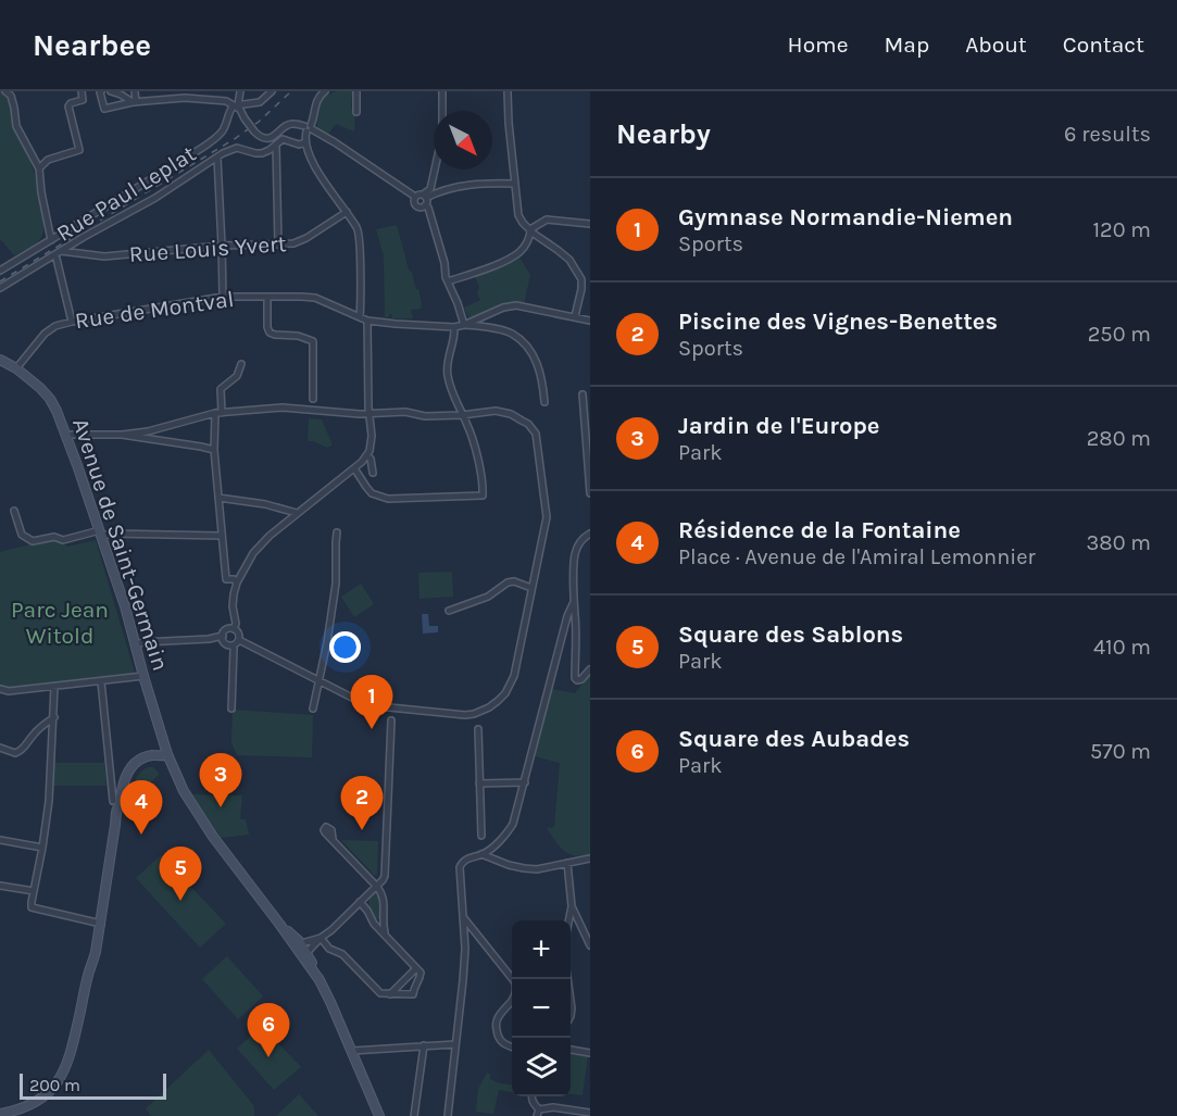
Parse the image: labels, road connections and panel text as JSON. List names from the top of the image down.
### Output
{
  "streets": {
    "main road": ["Avenue de Saint-Germain"],
    "street": ["Rue Paul Leplat", "Rue Louis Yvert", "Rue de Montval"]
  },
  "crossings": [
    ["Rue de Montval", "Avenue de Saint-Germain"]
  ],
  "parks": ["Parc Jean Witold"],
  "scale_bar": "200 m",
  "north": "bottom right",
  "page": {
    "header": "Nearbee",
    "nav": [
      "Home",
      "Map",
      "About",
      "Contact"
    ],
    "heading": ["Nearby", "6 results"],
    "list": [
      {
        "mark": "1",
        "name": "Gymnase Normandie-Niemen",
        "note": "Sports",
        "value": "120 m"
      },
      {
        "mark": "2",
        "name": "Piscine des Vignes-Benettes",
        "note": "Sports",
        "value": "250 m"
      },
      {
        "mark": "3",
        "name": "Jardin de l'Europe",
        "note": "Park",
        "value": "280 m"
      },
      {
        "mark": "4",
        "name": "Résidence de la Fontaine",
        "note": "Place · Avenue de l'Amiral Lemonnier",
        "value": "380 m"
      },
      {
        "mark": "5",
        "name": "Square des Sablons",
        "note": "Park",
        "value": "410 m"
      },
      {
        "mark": "6",
        "name": "Square des Aubades",
        "note": "Park",
        "value": "570 m"
      }
    ],
    "pins": [
      "1",
      "3",
      "2",
      "4",
      "5",
      "6"
    ],
    "map_buttons": ["+", "−"],
    "scale": "200 m"
  }
}
